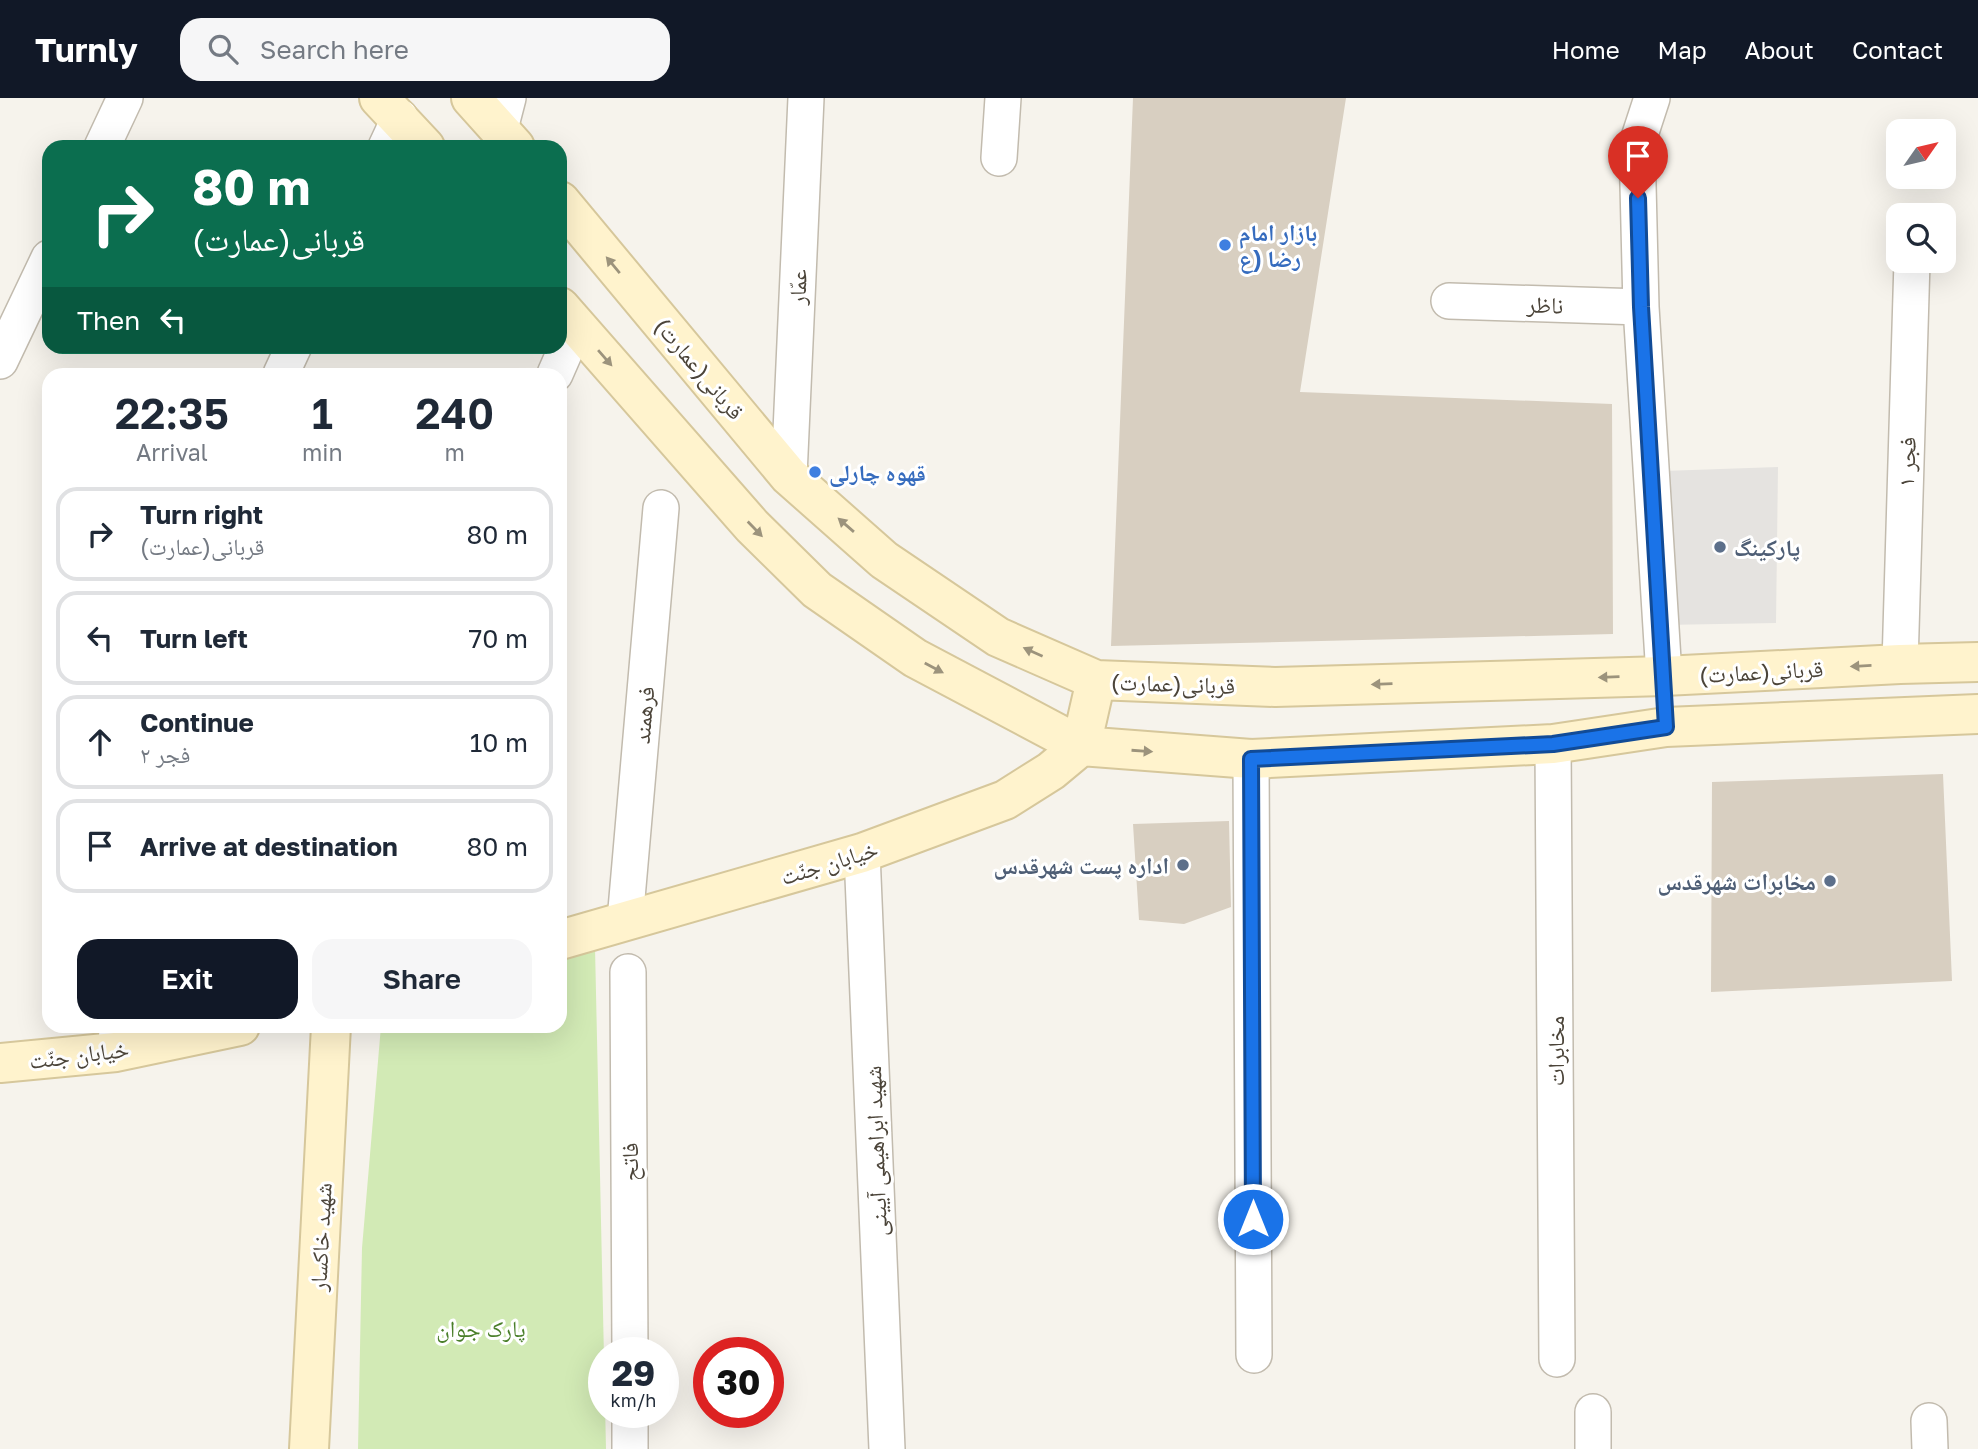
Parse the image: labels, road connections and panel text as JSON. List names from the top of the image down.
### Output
{
  "streets": {
    "main road": ["(عمارت)قربانی", "خیابان جنّت", "شهید خاکسار"],
    "street": [
      "عمّار",
      "ناظر",
      "فجر ۱",
      "فرهمند",
      "مخابرات",
      "شهید ابراهیمی آیینی",
      "فاتح"
    ]
  },
  "crossings": [
    ["عمّار", "(عمارت)قربانی"],
    ["(عمارت)قربانی", "فجر ۱"],
    ["فرهمند", "خیابان جنّت"],
    ["خیابان جنّت", "شهید ابراهیمی آیینی"]
  ],
  "parks": ["پارک جوان"],
  "places": [
    "بازار امام رضا (ع",
    "قهوه چارلی",
    "پارکینگ",
    "اداره پست شهرقدس",
    "مخابرات شهرقدس"
  ],
  "north": "top right",
  "page": {
    "header": "Turnly",
    "search": "Search here",
    "nav": [
      "Home",
      "Map",
      "About",
      "Contact"
    ],
    "turn": ["80 m", "(عمارت)قربانی"],
    "then": "Then",
    "eta": [
      "22:35",
      "Arrival",
      "1",
      "min",
      "240",
      "m"
    ],
    "list": [
      {
        "name": "Turn right",
        "note": "(عمارت)قربانی",
        "value": "80 m"
      },
      {
        "name": "Turn left",
        "value": "70 m"
      },
      {
        "name": "Continue",
        "note": "فجر ۲",
        "value": "10 m"
      },
      {
        "name": "Arrive at destination",
        "value": "80 m"
      }
    ],
    "buttons": ["Exit", "Share"],
    "speed": "29 km/h",
    "limit": "30"
  }
}
